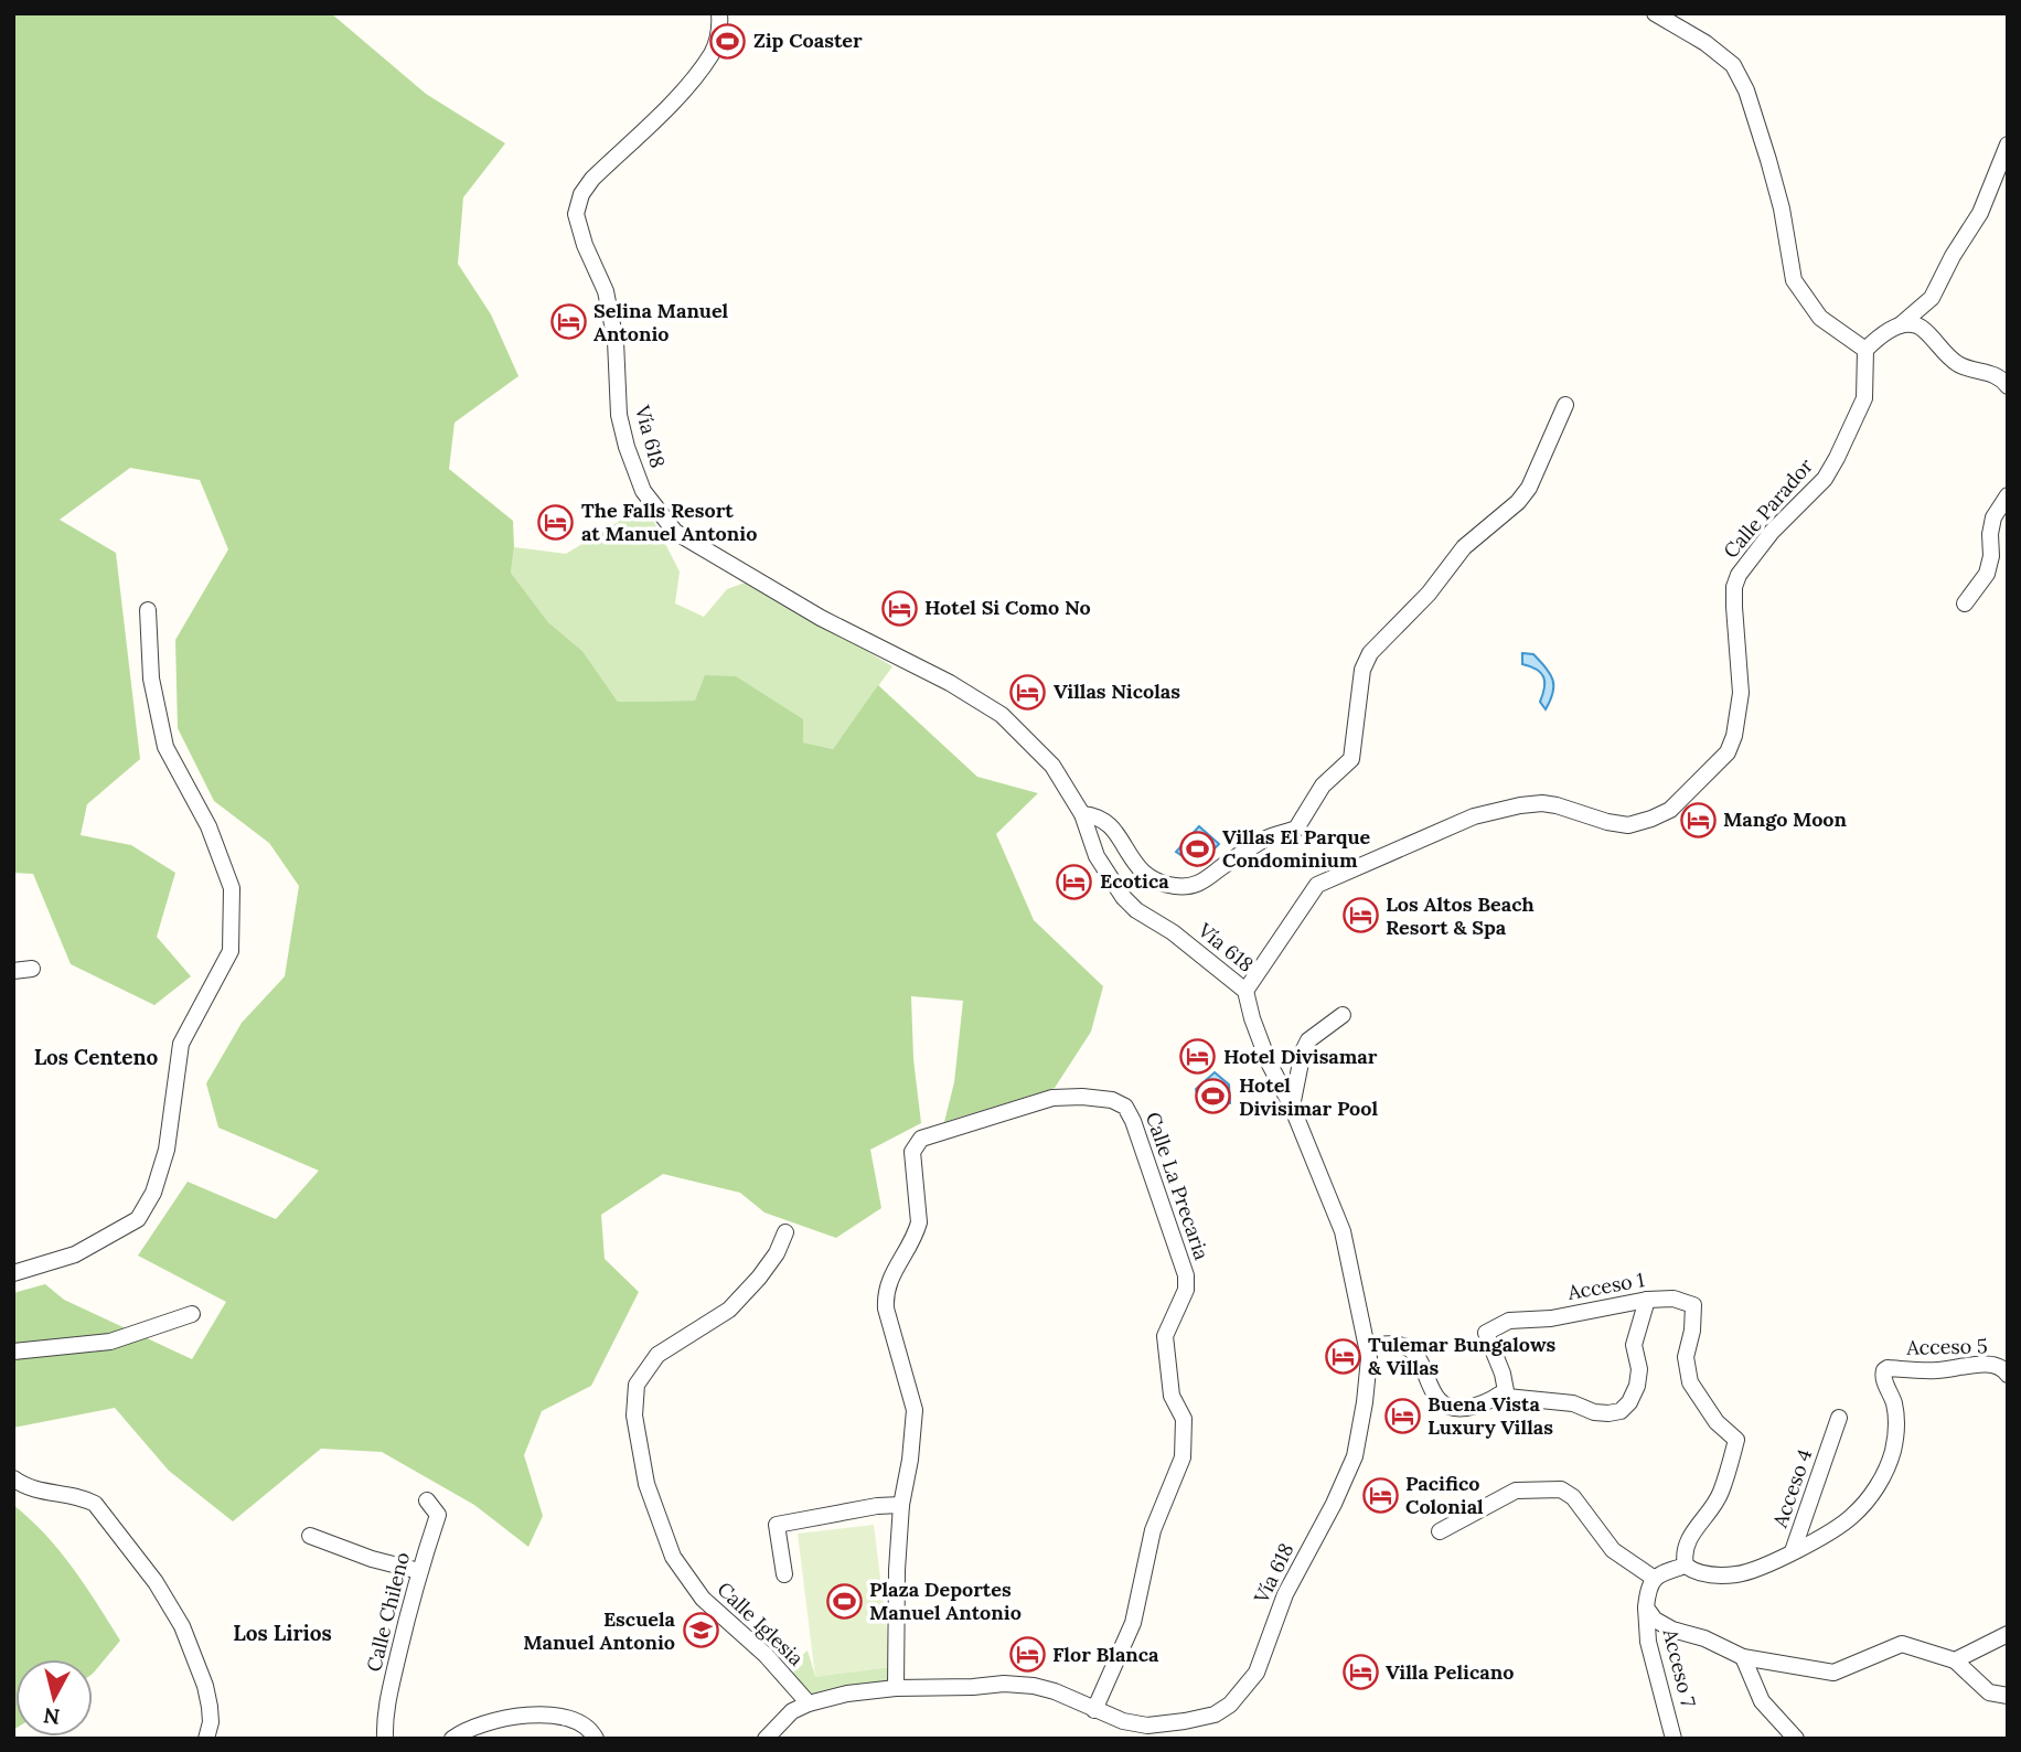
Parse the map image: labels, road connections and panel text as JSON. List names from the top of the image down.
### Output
{
  "streets": {
    "street": [
      "Vía 618",
      "Calle Parador",
      "Calle La Precaria",
      "Acceso 1",
      "Acceso 5",
      "Acceso 4",
      "Calle Chileno",
      "Calle Iglesia",
      "Acceso 7"
    ]
  },
  "crossings": [
    ["Vía 618", "Calle Parador"],
    ["Vía 618", "Calle La Precaria"],
    ["Vía 618", "Calle Iglesia"],
    ["Acceso 1", "Acceso 4"],
    ["Acceso 5", "Acceso 4"]
  ],
  "districts": ["Los Centeno", "Los Lirios"],
  "places": {
    "sports": [
      "Zip Coaster",
      "Villas El Parque Condominium",
      "Hotel Divisimar Pool",
      "Plaza Deportes Manuel Antonio"
    ],
    "hotel": [
      "Selina Manuel Antonio",
      "The Falls Resort at Manuel Antonio",
      "Hotel Si Como No",
      "Villas Nicolas",
      "Mango Moon",
      "Ecotica",
      "Los Altos Beach Resort & Spa",
      "Hotel Divisamar",
      "Tulemar Bungalows & Villas",
      "Buena Vista Luxury Villas",
      "Pacifico Colonial",
      "Flor Blanca",
      "Villa Pelicano"
    ],
    "school or university": ["Escuela Manuel Antonio"]
  },
  "north": "bottom"
}
